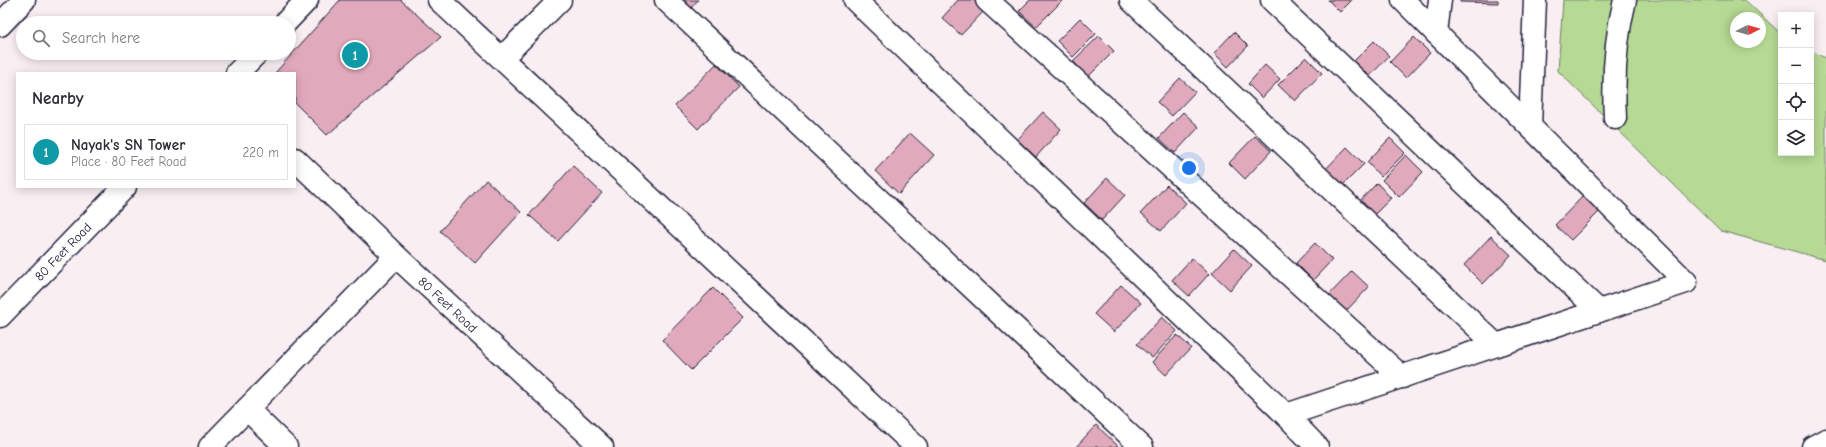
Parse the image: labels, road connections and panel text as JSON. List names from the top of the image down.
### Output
{
  "streets": {
    "street": ["80 Feet Road"]
  },
  "north": "right",
  "page": {
    "map_buttons": ["+", "−"],
    "search": "Search here",
    "pins": "1",
    "heading": "Nearby",
    "list": [
      {
        "mark": "1",
        "name": "Nayak's SN Tower",
        "note": "Place · 80 Feet Road",
        "value": "220 m"
      }
    ]
  }
}
